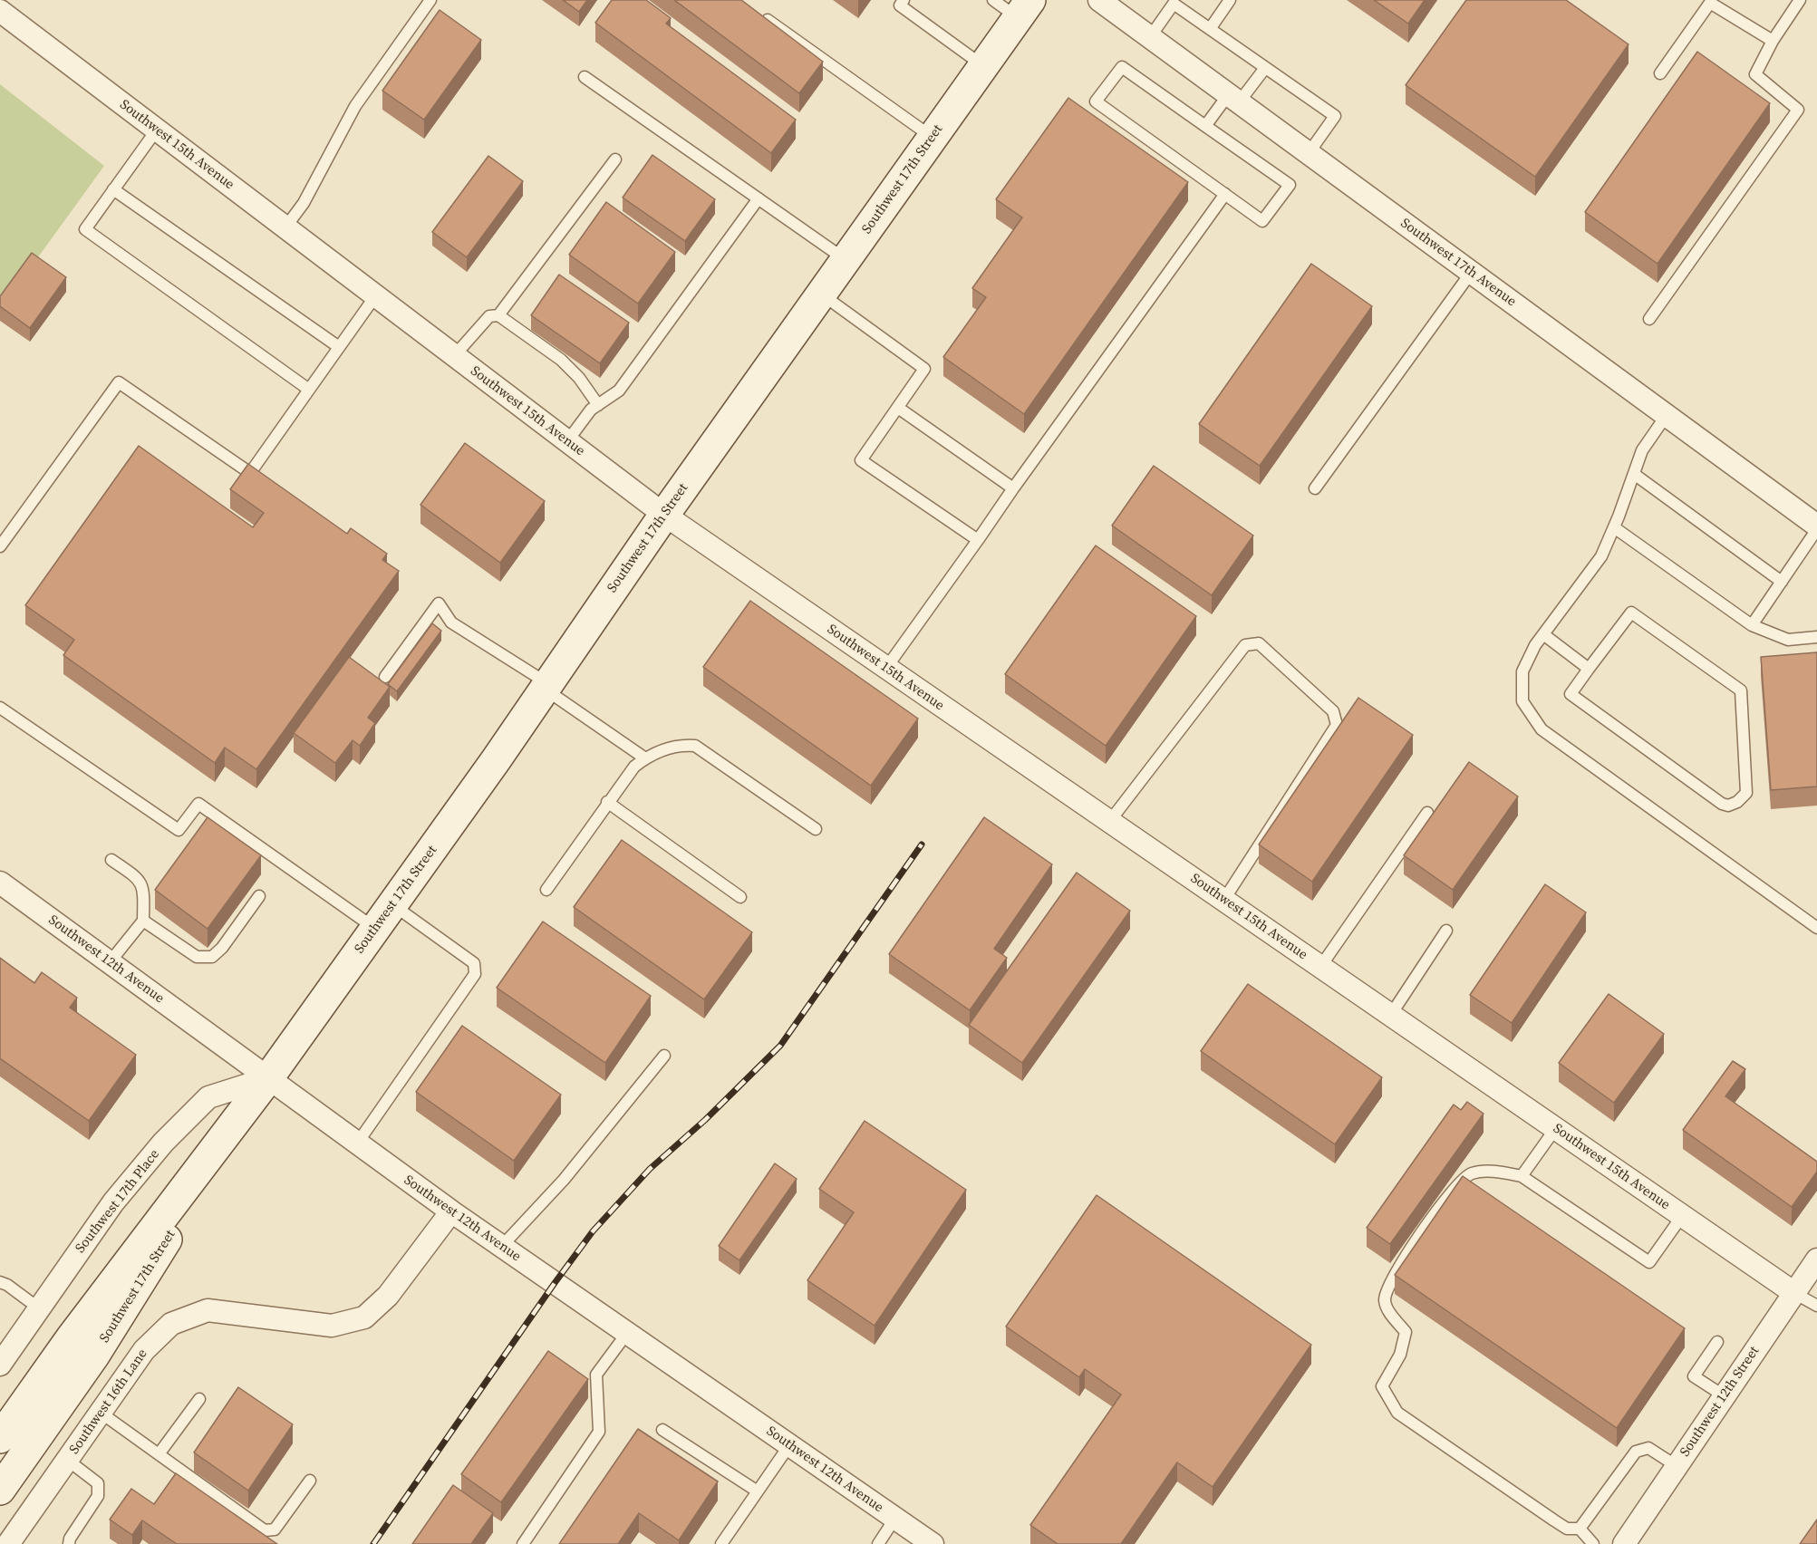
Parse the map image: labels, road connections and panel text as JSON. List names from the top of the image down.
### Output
{
  "streets": {
    "main road": ["Southwest 17th Street"],
    "street": [
      "Southwest 15th Avenue",
      "Southwest 17th Avenue",
      "Southwest 12th Avenue",
      "Southwest 17th Place",
      "Southwest 16th Lane",
      "Southwest 12th Street"
    ]
  },
  "crossings": [
    ["Southwest 15th Avenue", "Southwest 17th Street"],
    ["Southwest 15th Avenue", "Southwest 12th Street"],
    ["Southwest 17th Street", "Southwest 12th Avenue"],
    ["Southwest 17th Street", "Southwest 17th Place"],
    ["Southwest 12th Avenue", "Southwest 17th Place"],
    ["Southwest 12th Avenue", "Southwest 16th Lane"]
  ]
}
